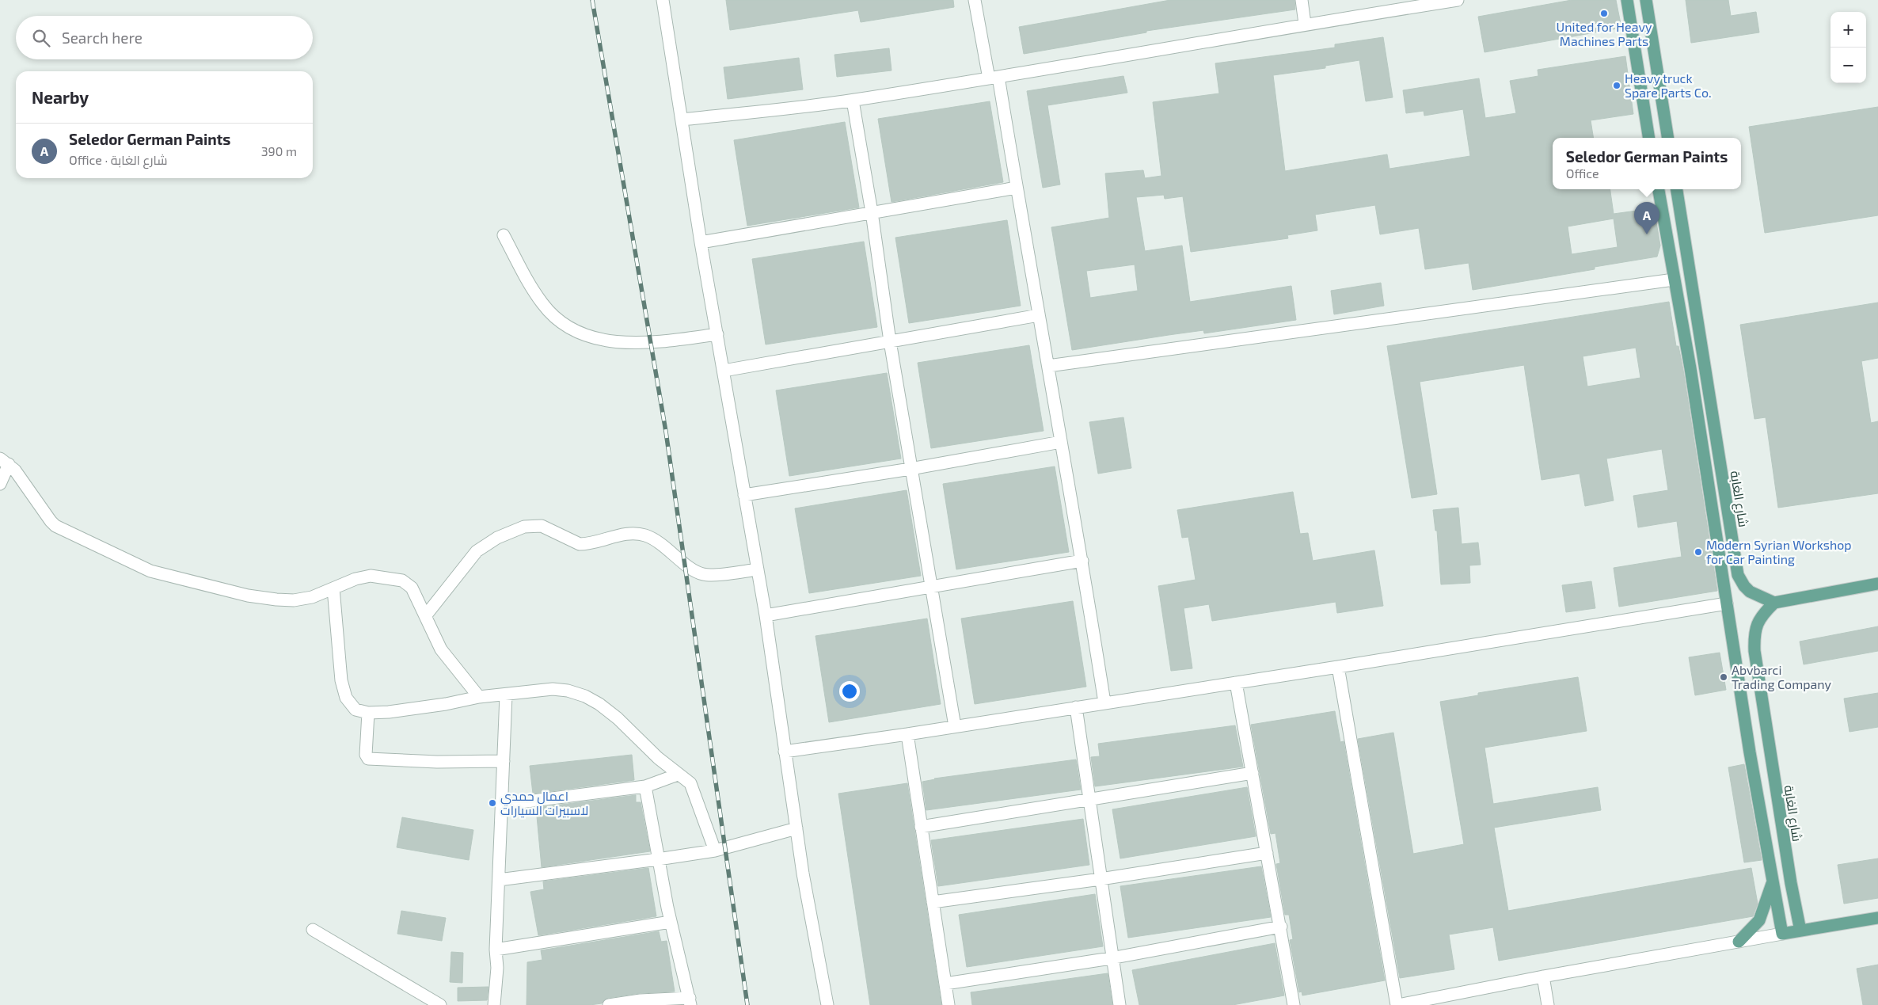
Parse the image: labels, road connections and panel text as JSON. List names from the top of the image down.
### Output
{
  "streets": {
    "main road": ["شارع الغابة"]
  },
  "places": [
    "United for Heavy Machines Parts",
    "Heavy truck Spare Parts Co.",
    "Modern Syrian Workshop for Car Painting",
    "Abvbarci Trading Company",
    "اعمال حمدي لاسبيرات السيارات"
  ],
  "page": {
    "map_buttons": ["+", "−"],
    "search": "Search here",
    "heading": "Nearby",
    "list": [
      {
        "mark": "A",
        "name": "Seledor German Paints",
        "note": "Office · شارع الغابة",
        "value": "390 m"
      }
    ],
    "popup": ["Seledor German Paints", "Office"],
    "pins": "A"
  }
}
